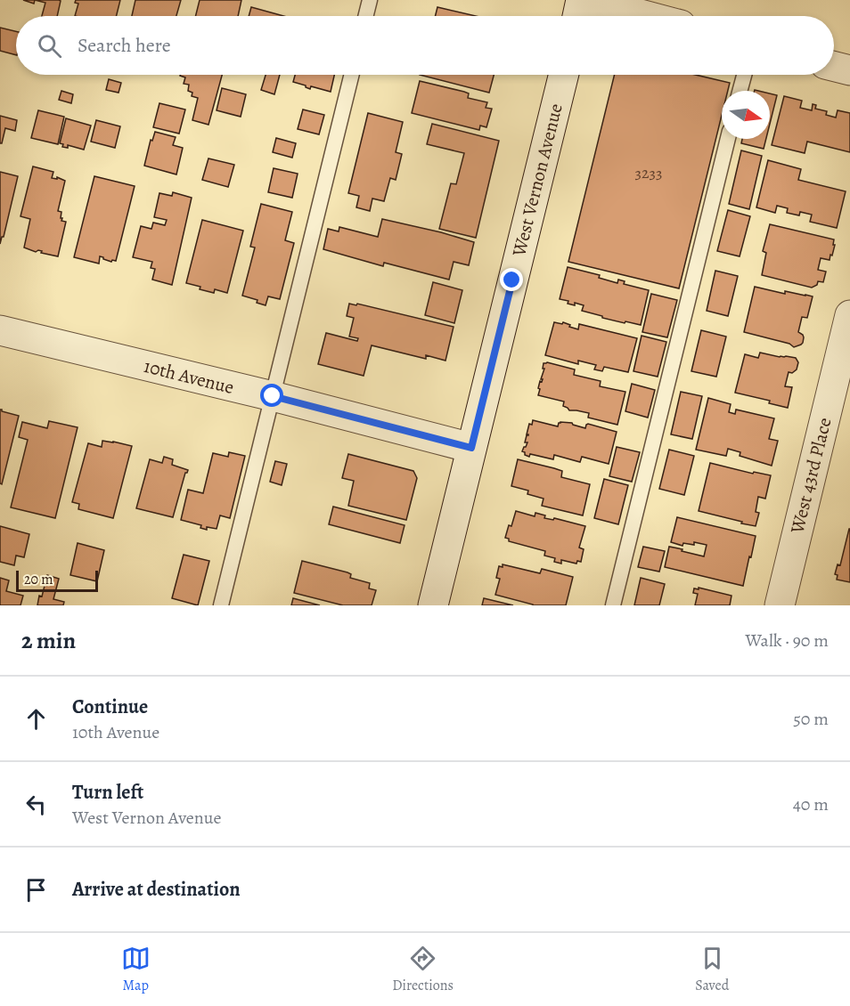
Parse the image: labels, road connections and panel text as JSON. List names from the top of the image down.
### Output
{
  "streets": {
    "street": ["West Vernon Avenue", "10th Avenue", "West 43rd Place"]
  },
  "crossings": [
    ["West Vernon Avenue", "10th Avenue"]
  ],
  "house_numbers": ["3233"],
  "scale_bar": "20 m",
  "north": "right",
  "page": {
    "search": "Search here",
    "scale": "20 m",
    "heading": ["2 min", "Walk · 90 m"],
    "list": [
      ["Continue", "10th Avenue", "50 m"],
      ["Turn left", "West Vernon Avenue", "40 m"],
      "Arrive at destination"
    ],
    "nav": ["Map", "Directions", "Saved"]
  }
}
